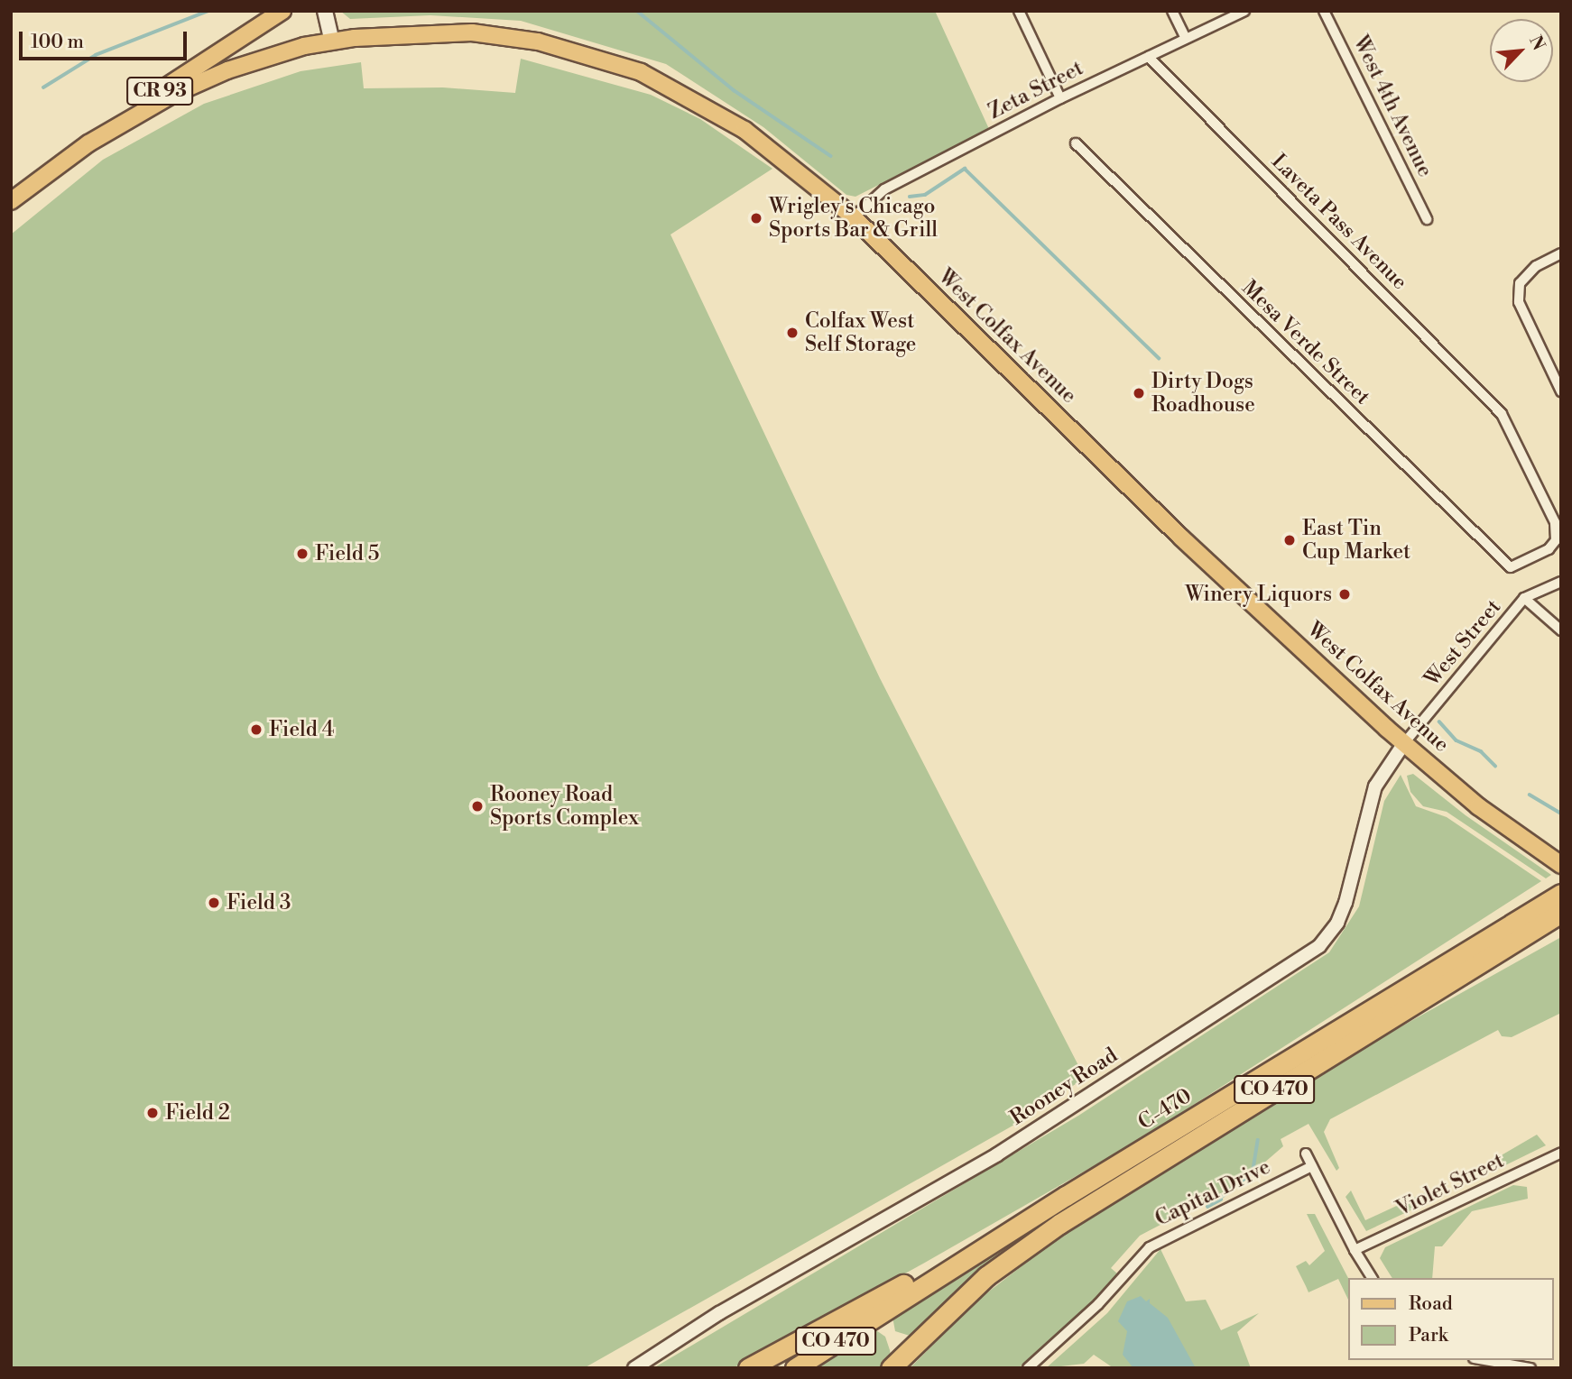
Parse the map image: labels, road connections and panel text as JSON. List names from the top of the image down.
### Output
{
  "streets": {
    "highway": ["CO 470", "C-470"],
    "main road": ["CR 93", "West Colfax Avenue"],
    "street": [
      "Zeta Street",
      "West 4th Avenue",
      "Laveta Pass Avenue",
      "Mesa Verde Street",
      "West Street",
      "Rooney Road",
      "Violet Street",
      "Capital Drive"
    ]
  },
  "crossings": [
    ["Zeta Street", "Laveta Pass Avenue"],
    ["Zeta Street", "West Colfax Avenue"],
    ["CR 93", "West Colfax Avenue"],
    ["Laveta Pass Avenue", "Mesa Verde Street"],
    ["West Colfax Avenue", "West Street"],
    ["West Colfax Avenue", "Rooney Road"],
    ["West Street", "Rooney Road"]
  ],
  "places": [
    "Wrigley's Chicago Sports Bar & Grill",
    "Colfax West Self Storage",
    "Dirty Dogs Roadhouse",
    "East Tin Cup Market",
    "Field 5",
    "Winery Liquors",
    "Field 4",
    "Rooney Road Sports Complex",
    "Field 3",
    "Field 2"
  ],
  "legend": ["Road", "Park"],
  "scale_bar": "100 m",
  "north": "top right"
}
